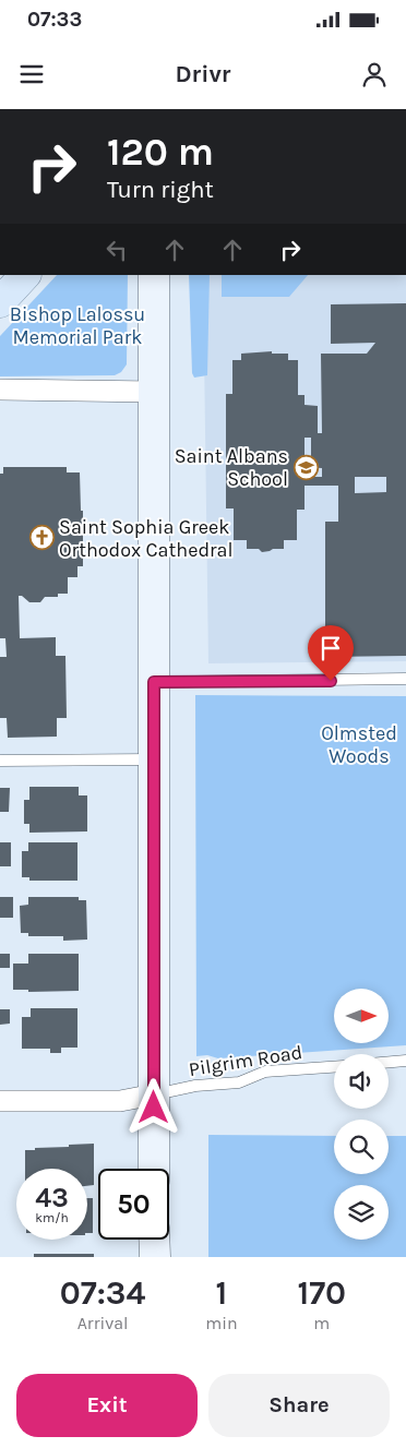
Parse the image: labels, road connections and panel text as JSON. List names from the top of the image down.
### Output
{
  "streets": {
    "lane": ["Pilgrim Road"]
  },
  "parks": ["Bishop Lalossu Memorial Park", "Olmsted Woods"],
  "places": {
    "school or university": ["Saint Albans School"],
    "church": ["Saint Sophia Greek Orthodox Cathedral"]
  },
  "north": "right",
  "page": {
    "status": "07:33",
    "header": "Drivr",
    "turn": ["120 m", "Turn right"],
    "speed": "43 km/h",
    "limit": "50",
    "eta": [
      "07:34",
      "Arrival",
      "1",
      "min",
      "170",
      "m"
    ],
    "buttons": ["Exit", "Share"]
  }
}
